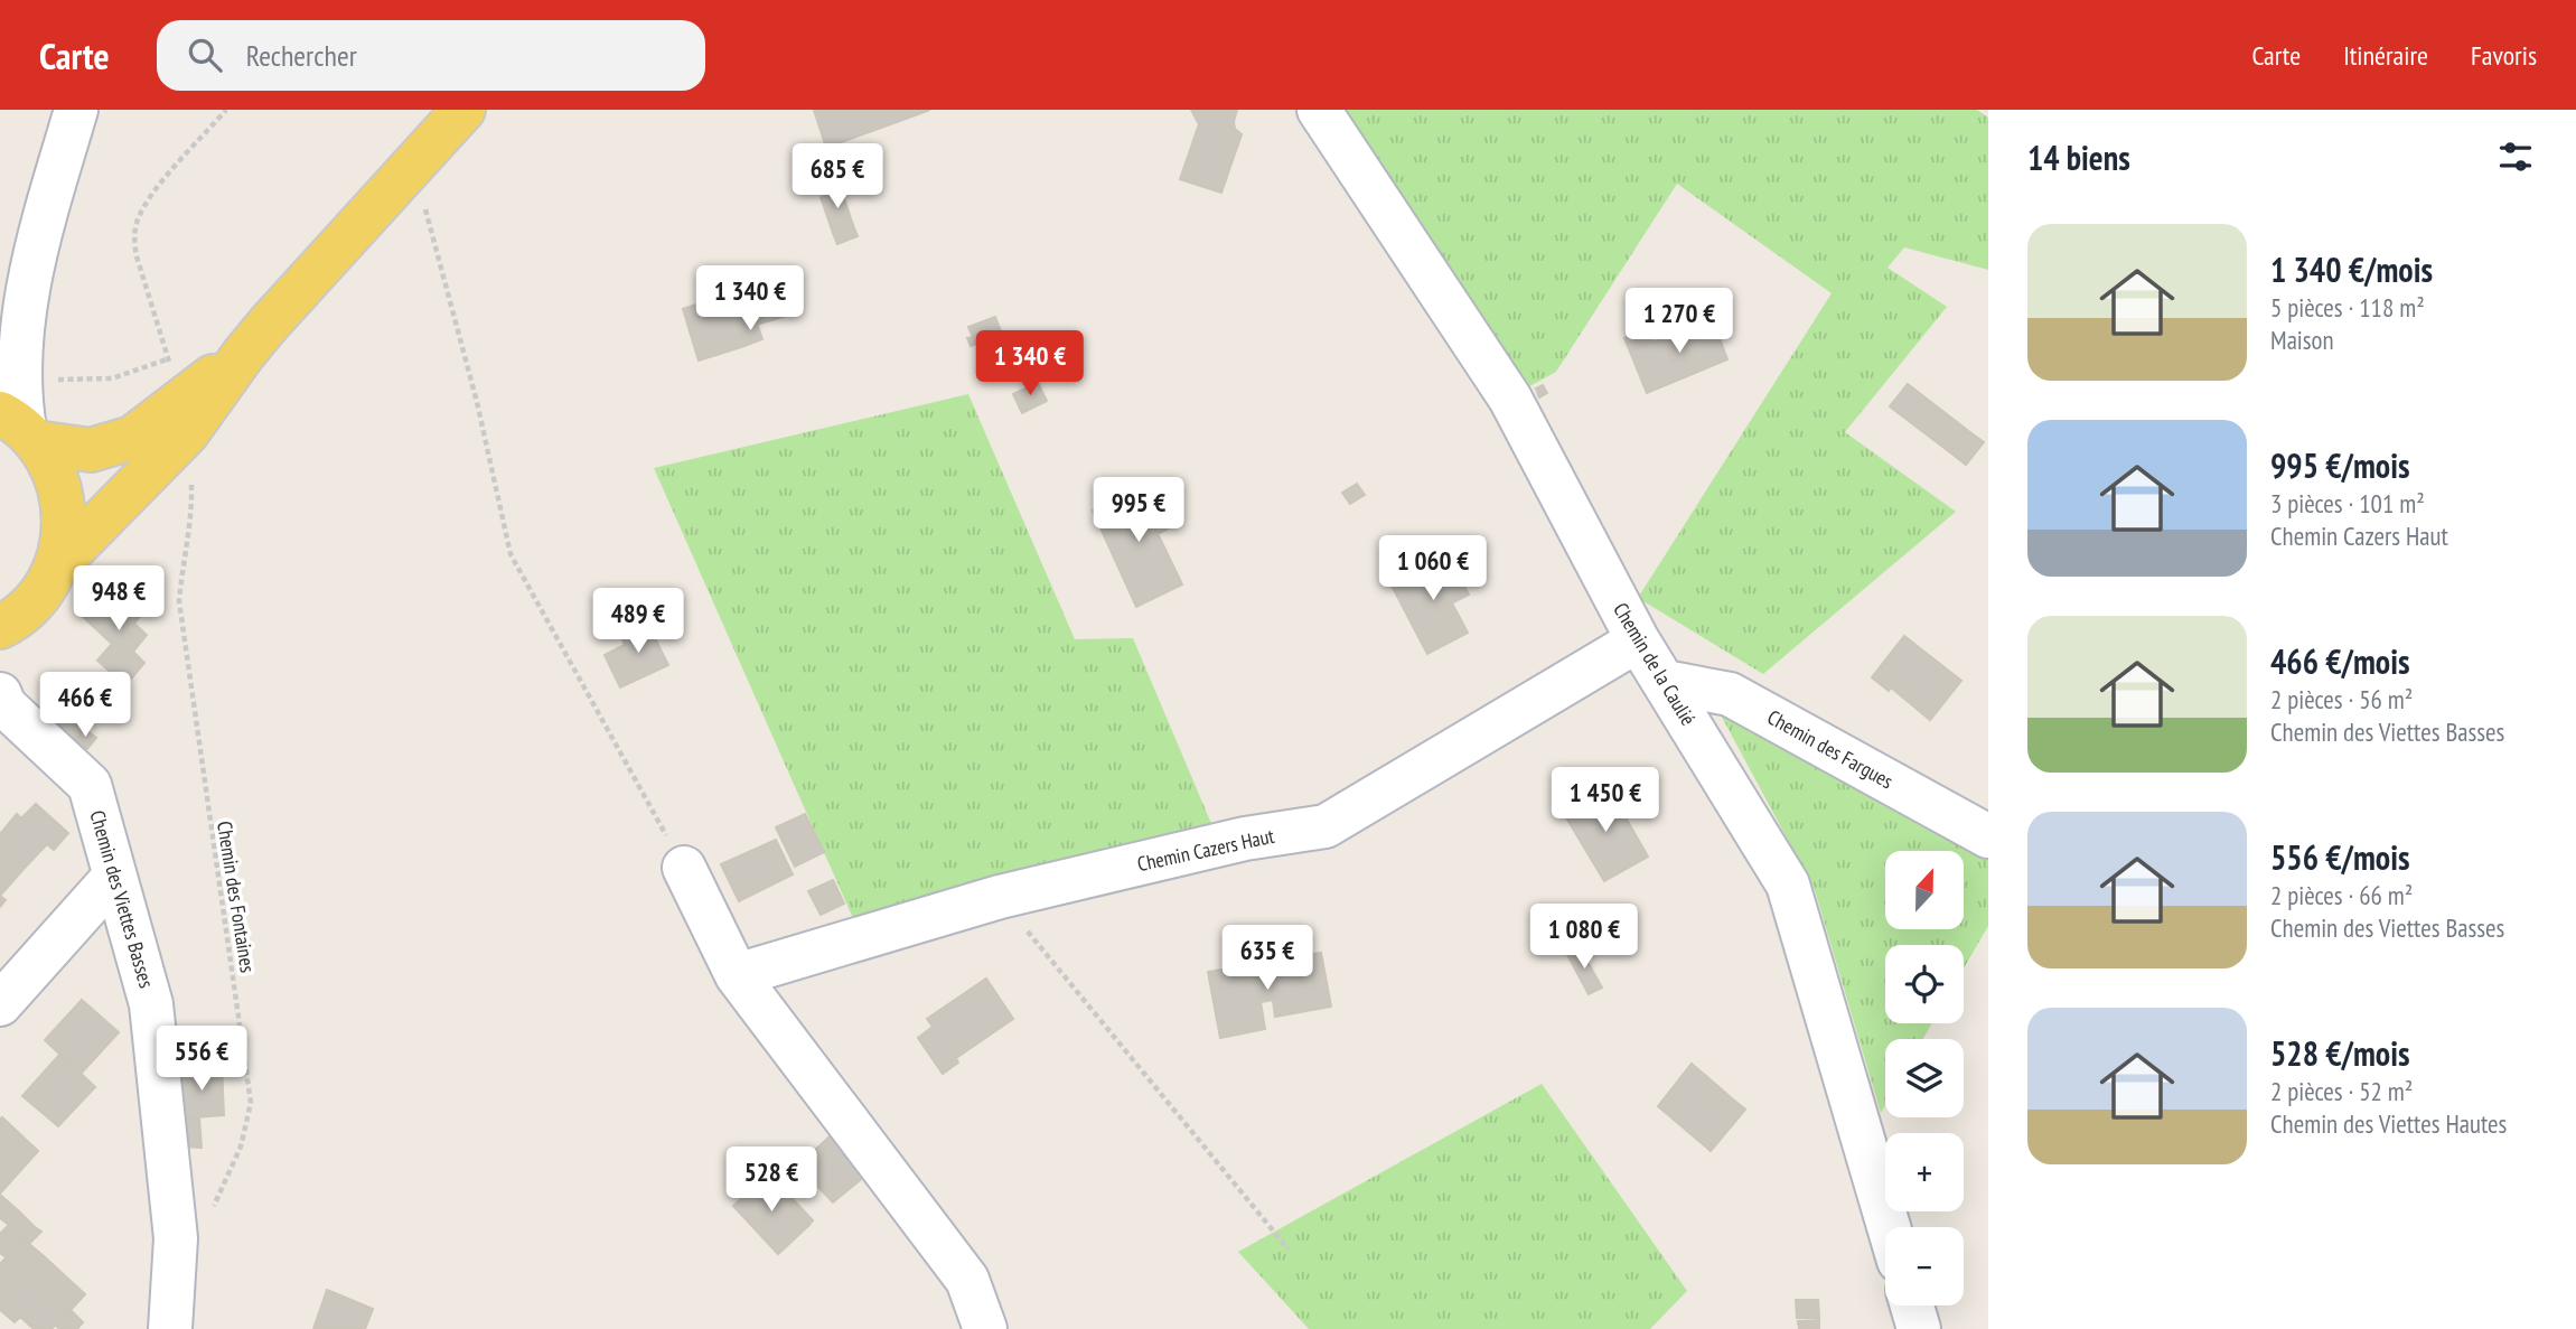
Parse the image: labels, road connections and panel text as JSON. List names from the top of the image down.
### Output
{
  "streets": {
    "street": [
      "Chemin de la Caulié",
      "Chemin des Fargues",
      "Chemin Cazers Haut",
      "Chemin des Viettes Basses"
    ],
    "path": ["Chemin des Fontaines"]
  },
  "crossings": [
    ["Chemin de la Caulié", "Chemin des Fargues"],
    ["Chemin de la Caulié", "Chemin Cazers Haut"]
  ],
  "north": "top",
  "page": {
    "header": "Carte",
    "search": "Rechercher",
    "nav": ["Carte", "Itinéraire", "Favoris"],
    "heading": "14 biens",
    "price": [
      "685 €",
      "1 340 €",
      "1 270 €",
      "1 340 €",
      "995 €",
      "1 060 €",
      "948 €",
      "489 €",
      "466 €",
      "1 450 €",
      "1 080 €",
      "635 €",
      "556 €",
      "528 €"
    ],
    "list": [
      {
        "name": "1 340 €/mois",
        "note": "5 pièces · 118 m² · Maison"
      },
      {
        "name": "995 €/mois",
        "note": "3 pièces · 101 m² · Chemin Cazers Haut"
      },
      {
        "name": "466 €/mois",
        "note": "2 pièces · 56 m² · Chemin des Viettes Basses"
      },
      {
        "name": "556 €/mois",
        "note": "2 pièces · 66 m² · Chemin des Viettes Basses"
      },
      {
        "name": "528 €/mois",
        "note": "2 pièces · 52 m² · Chemin des Viettes Hautes"
      }
    ],
    "map_buttons": ["+", "−"]
  }
}
